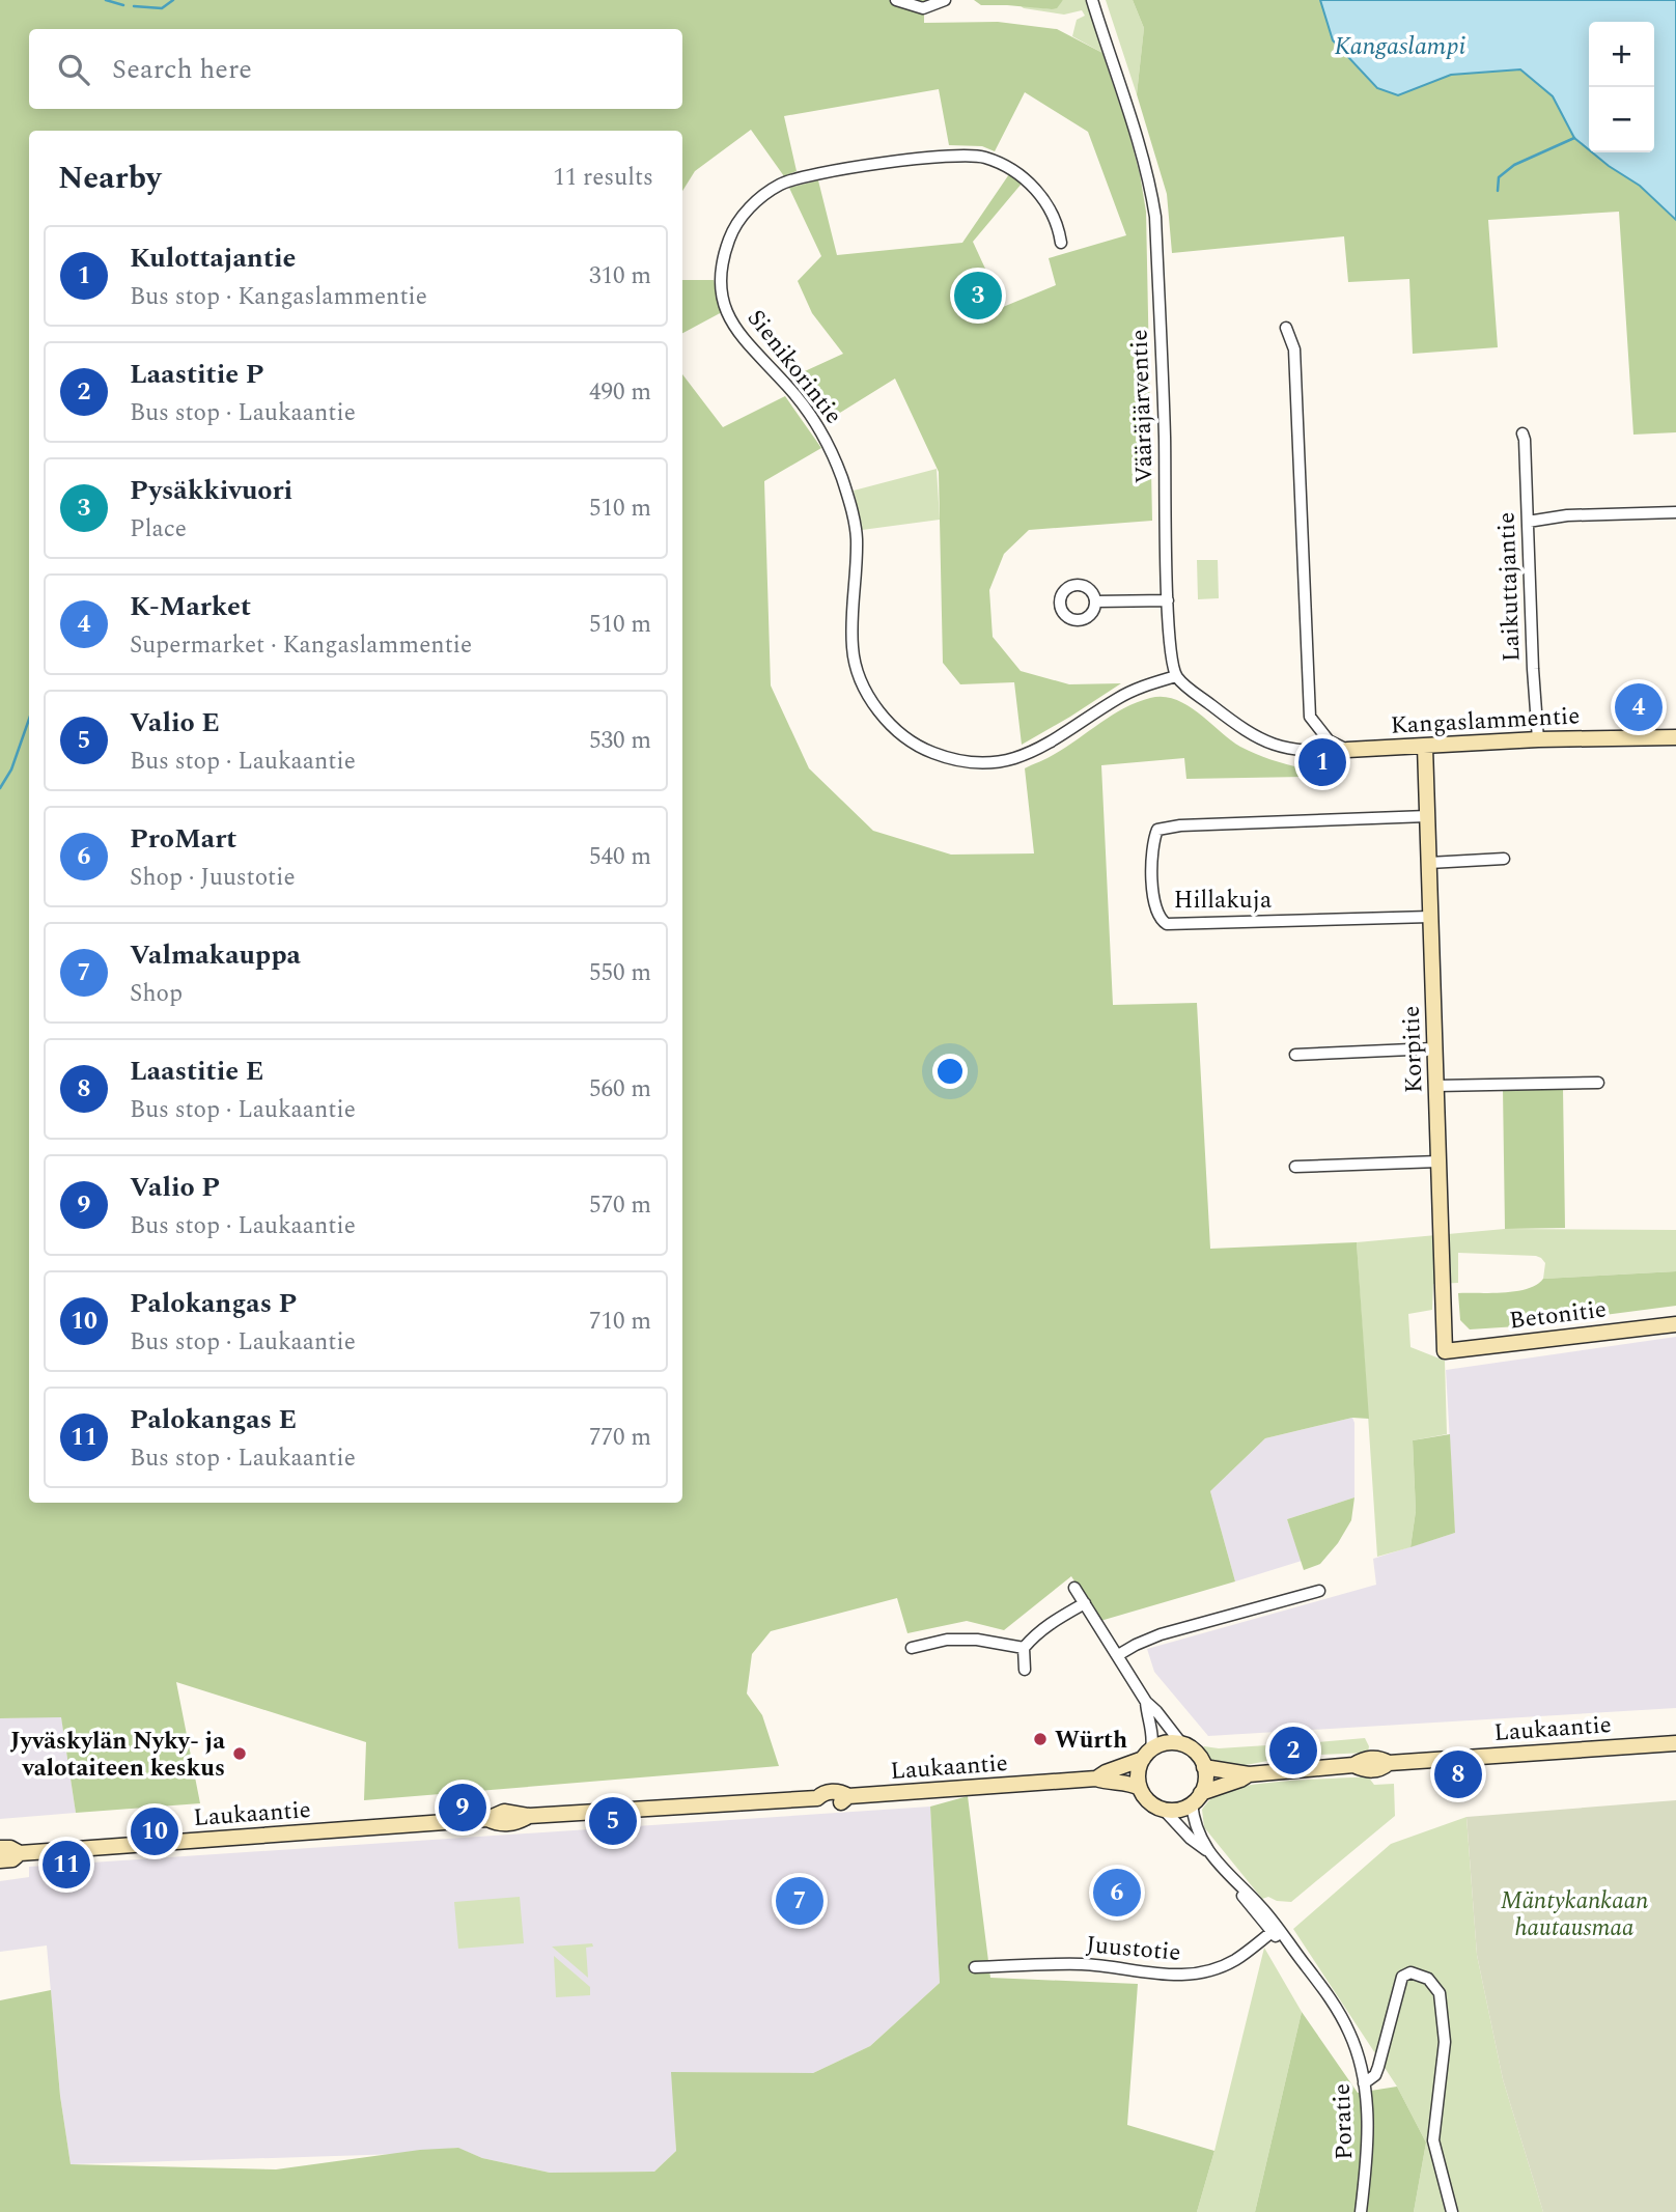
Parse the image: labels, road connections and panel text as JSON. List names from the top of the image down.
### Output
{
  "streets": {
    "main road": [
      "Kangaslammentie",
      "Korpitie",
      "Betonitie",
      "Laukaantie"
    ],
    "street": [
      "Sienikorintie",
      "Vääräjärventie",
      "Laikuttajantie",
      "Hillakuja",
      "Juustotie",
      "Poratie"
    ]
  },
  "crossings": [
    ["Sienikorintie", "Vääräjärventie"],
    ["Sienikorintie", "Kangaslammentie"],
    ["Vääräjärventie", "Kangaslammentie"],
    ["Laikuttajantie", "Kangaslammentie"],
    ["Kangaslammentie", "Korpitie"],
    ["Hillakuja", "Korpitie"],
    ["Korpitie", "Betonitie"],
    ["Laukaantie", "Poratie"],
    ["Juustotie", "Poratie"]
  ],
  "water": ["Kangaslampi"],
  "parks": ["Mäntykankaan hautausmaa"],
  "places": ["Würth", "Jyväskylän Nyky- ja valotaiteen keskus"],
  "page": {
    "map_buttons": ["+", "−"],
    "search": "Search here",
    "heading": ["Nearby", "11 results"],
    "list": [
      {
        "mark": "1",
        "name": "Kulottajantie",
        "note": "Bus stop · Kangaslammentie",
        "value": "310 m"
      },
      {
        "mark": "2",
        "name": "Laastitie P",
        "note": "Bus stop · Laukaantie",
        "value": "490 m"
      },
      {
        "mark": "3",
        "name": "Pysäkkivuori",
        "note": "Place",
        "value": "510 m"
      },
      {
        "mark": "4",
        "name": "K-Market",
        "note": "Supermarket · Kangaslammentie",
        "value": "510 m"
      },
      {
        "mark": "5",
        "name": "Valio E",
        "note": "Bus stop · Laukaantie",
        "value": "530 m"
      },
      {
        "mark": "6",
        "name": "ProMart",
        "note": "Shop · Juustotie",
        "value": "540 m"
      },
      {
        "mark": "7",
        "name": "Valmakauppa",
        "note": "Shop",
        "value": "550 m"
      },
      {
        "mark": "8",
        "name": "Laastitie E",
        "note": "Bus stop · Laukaantie",
        "value": "560 m"
      },
      {
        "mark": "9",
        "name": "Valio P",
        "note": "Bus stop · Laukaantie",
        "value": "570 m"
      },
      {
        "mark": "10",
        "name": "Palokangas P",
        "note": "Bus stop · Laukaantie",
        "value": "710 m"
      },
      {
        "mark": "11",
        "name": "Palokangas E",
        "note": "Bus stop · Laukaantie",
        "value": "770 m"
      }
    ],
    "pins": [
      "3",
      "4",
      "1",
      "2",
      "8",
      "9",
      "5",
      "10",
      "11",
      "6",
      "7"
    ]
  }
}
